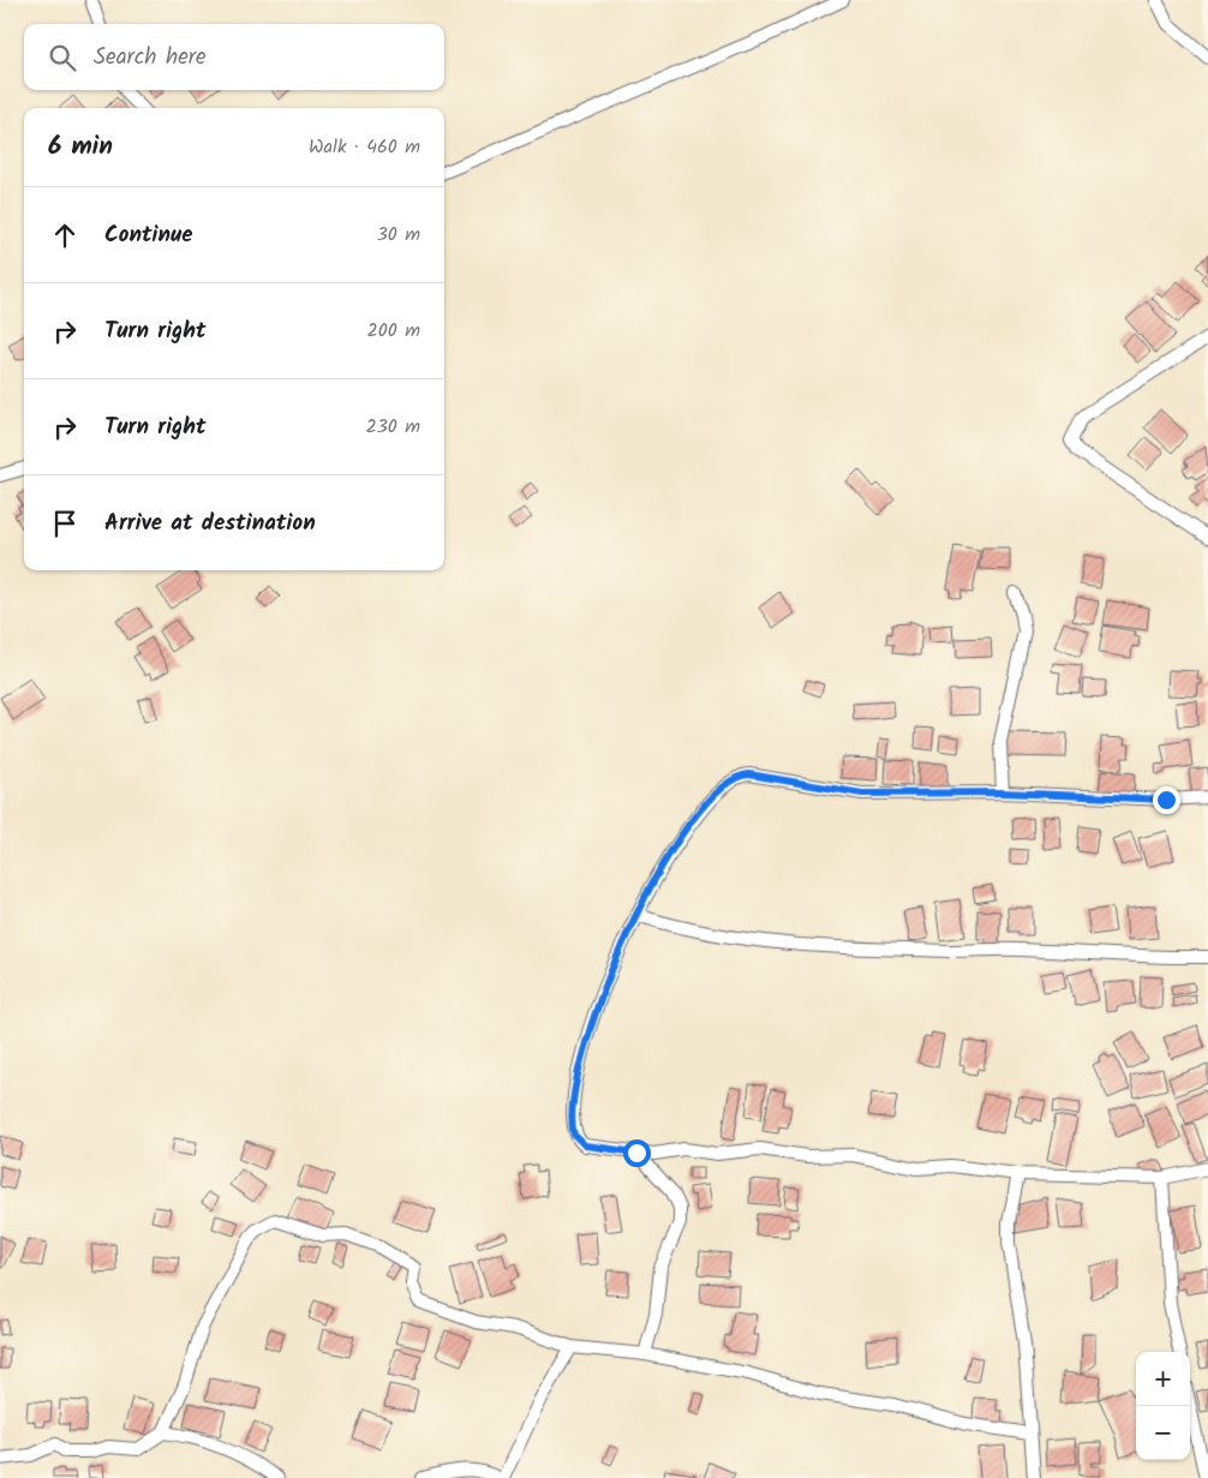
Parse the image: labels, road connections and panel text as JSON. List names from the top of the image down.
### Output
{
  "page": {
    "search": "Search here",
    "heading": ["6 min", "Walk · 460 m"],
    "list": [
      ["Continue", "30 m"],
      ["Turn right", "200 m"],
      ["Turn right", "230 m"],
      "Arrive at destination"
    ],
    "map_buttons": ["+", "−"]
  }
}
